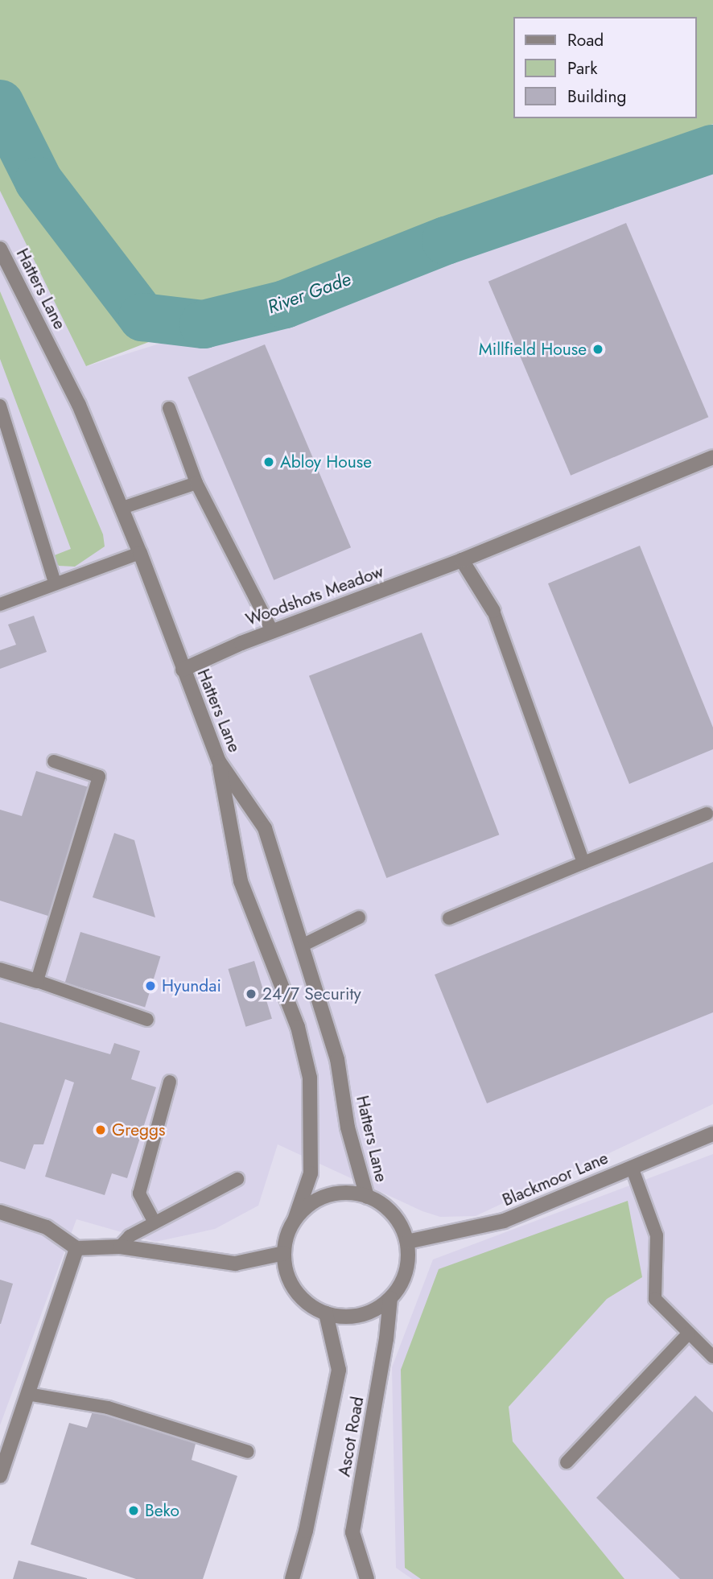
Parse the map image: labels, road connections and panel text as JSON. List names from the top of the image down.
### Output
{
  "streets": {
    "street": [
      "Hatters Lane",
      "Woodshots Meadow",
      "Blackmoor Lane",
      "Ascot Road"
    ]
  },
  "crossings": [
    ["Hatters Lane", "Woodshots Meadow"],
    ["Hatters Lane", "Blackmoor Lane"],
    ["Hatters Lane", "Ascot Road"],
    ["Blackmoor Lane", "Ascot Road"]
  ],
  "water": ["River Gade"],
  "places": [
    "Millfield House",
    "Abloy House",
    "Hyundai",
    "24/7 Security",
    "Greggs",
    "Beko"
  ],
  "legend": ["Road", "Park", "Building"]
}
